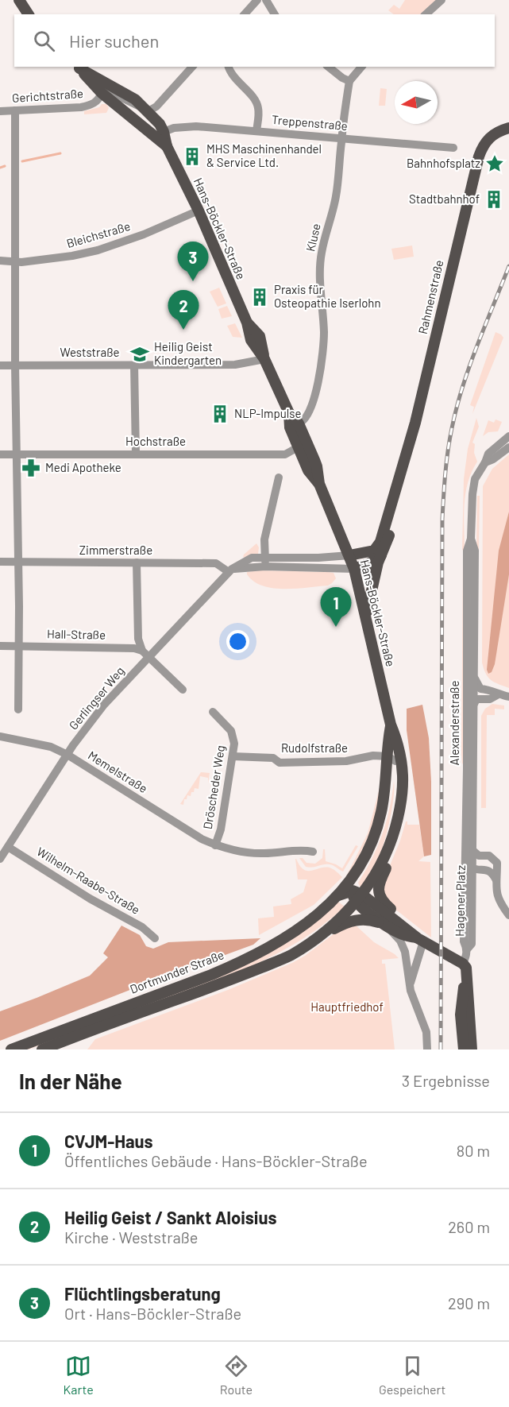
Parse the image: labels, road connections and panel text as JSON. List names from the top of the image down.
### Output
{
  "streets": {
    "main road": ["Hans-Böckler-Straße", "Rahmenstraße", "Dortmunder Straße"],
    "street": [
      "Gerichtstraße",
      "Treppenstraße",
      "Bleichstraße",
      "Kluse",
      "Weststraße",
      "Hochstraße",
      "Zimmerstraße",
      "Hall-Straße",
      "Gerlingser Weg",
      "Alexanderstraße",
      "Rudolfstraße",
      "Memelstraße",
      "Dröscheder Weg",
      "Wilhelm-Raabe-Straße",
      "Hagener Platz"
    ]
  },
  "crossings": [
    ["Gerichtstraße", "Hans-Böckler-Straße"],
    ["Treppenstraße", "Hans-Böckler-Straße"],
    ["Treppenstraße", "Kluse"],
    ["Hans-Böckler-Straße", "Bleichstraße"],
    ["Hans-Böckler-Straße", "Kluse"],
    ["Hans-Böckler-Straße", "Rahmenstraße"],
    ["Hans-Böckler-Straße", "Weststraße"],
    ["Hans-Böckler-Straße", "Hochstraße"],
    ["Hans-Böckler-Straße", "Rudolfstraße"],
    ["Hans-Böckler-Straße", "Dortmunder Straße"],
    ["Zimmerstraße", "Gerlingser Weg"],
    ["Gerlingser Weg", "Memelstraße"],
    ["Gerlingser Weg", "Wilhelm-Raabe-Straße"],
    ["Alexanderstraße", "Hagener Platz"],
    ["Rudolfstraße", "Dröscheder Weg"],
    ["Memelstraße", "Dröscheder Weg"]
  ],
  "parks": ["Hauptfriedhof"],
  "places": {
    "building": [
      "MHS Maschinenhandel & Service Ltd.",
      "Stadtbahnhof",
      "Praxis für Osteopathie Iserlohn",
      "NLP-Impulse"
    ],
    "place": ["Bahnhofsplatz"],
    "school or university": ["Heilig Geist Kindergarten"],
    "pharmacy": ["Medi Apotheke"]
  },
  "north": "left",
  "page": {
    "search": "Hier suchen",
    "pins": ["3", "2", "1"],
    "heading": ["In der Nähe", "3 Ergebnisse"],
    "list": [
      {
        "mark": "1",
        "name": "CVJM-Haus",
        "note": "Öffentliches Gebäude · Hans-Böckler-Straße",
        "value": "80 m"
      },
      {
        "mark": "2",
        "name": "Heilig Geist / Sankt Aloisius",
        "note": "Kirche · Weststraße",
        "value": "260 m"
      },
      {
        "mark": "3",
        "name": "Flüchtlingsberatung",
        "note": "Ort · Hans-Böckler-Straße",
        "value": "290 m"
      }
    ],
    "nav": ["Karte", "Route", "Gespeichert"]
  }
}
